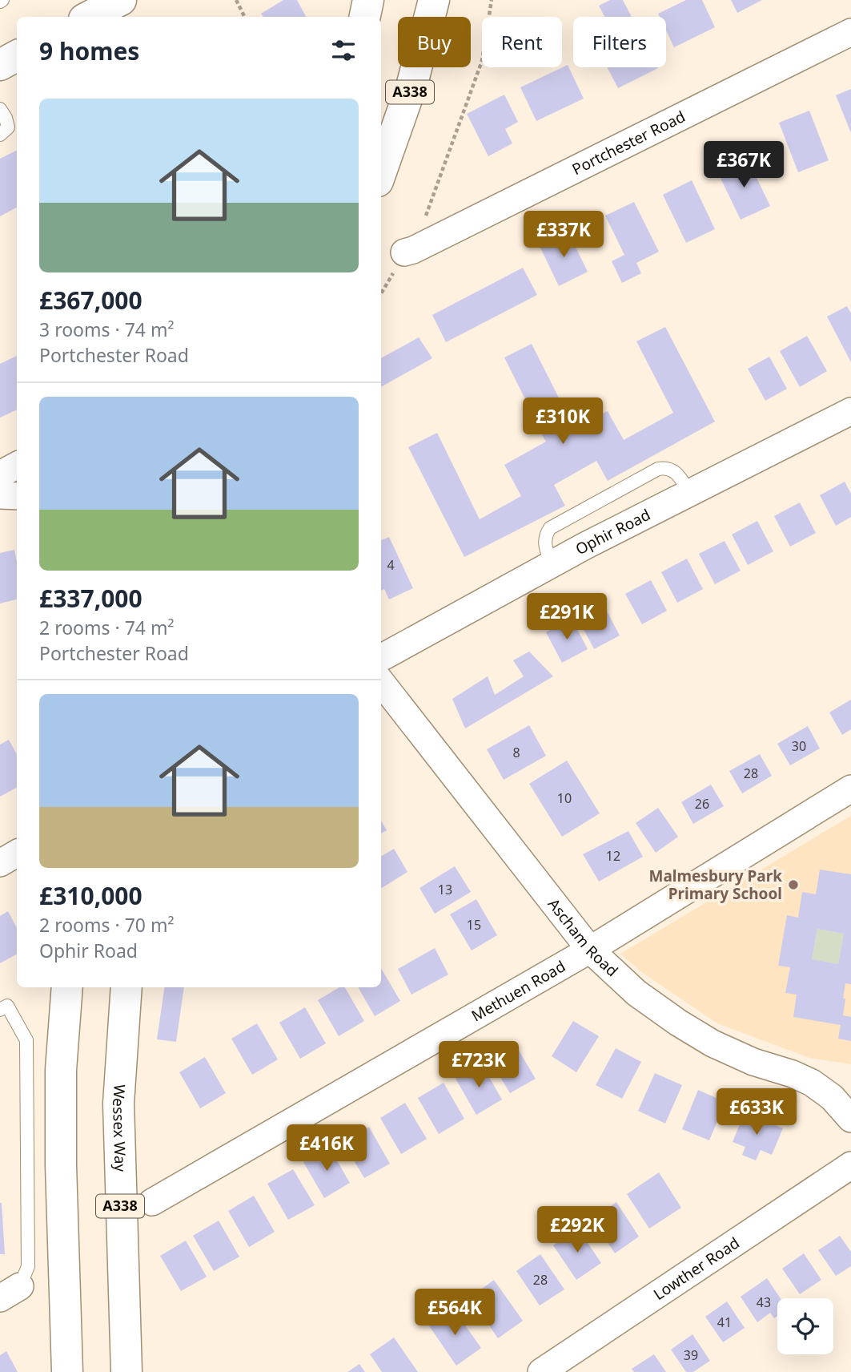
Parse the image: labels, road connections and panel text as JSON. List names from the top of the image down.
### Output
{
  "streets": {
    "main road": ["A338", "Wessex Way"],
    "street": [
      "Portchester Road",
      "Ophir Road",
      "Ascham Road",
      "Methuen Road",
      "Lowther Road"
    ]
  },
  "crossings": [
    ["Ascham Road", "Methuen Road"]
  ],
  "places": ["Malmesbury Park Primary School"],
  "house_numbers": [
    "4",
    "30",
    "8",
    "28",
    "10",
    "26",
    "12",
    "13",
    "15",
    "28",
    "43",
    "41",
    "39"
  ],
  "page": {
    "chip": ["Buy", "Rent", "Filters"],
    "heading": "9 homes",
    "list": [
      {
        "name": "£367,000",
        "note": "3 rooms · 74 m² · Portchester Road"
      },
      {
        "name": "£337,000",
        "note": "2 rooms · 74 m² · Portchester Road"
      },
      {
        "name": "£310,000",
        "note": "2 rooms · 70 m² · Ophir Road"
      }
    ],
    "price": [
      "£367K",
      "£337K",
      "£310K",
      "£291K",
      "£723K",
      "£633K",
      "£416K",
      "£292K",
      "£564K"
    ]
  }
}
